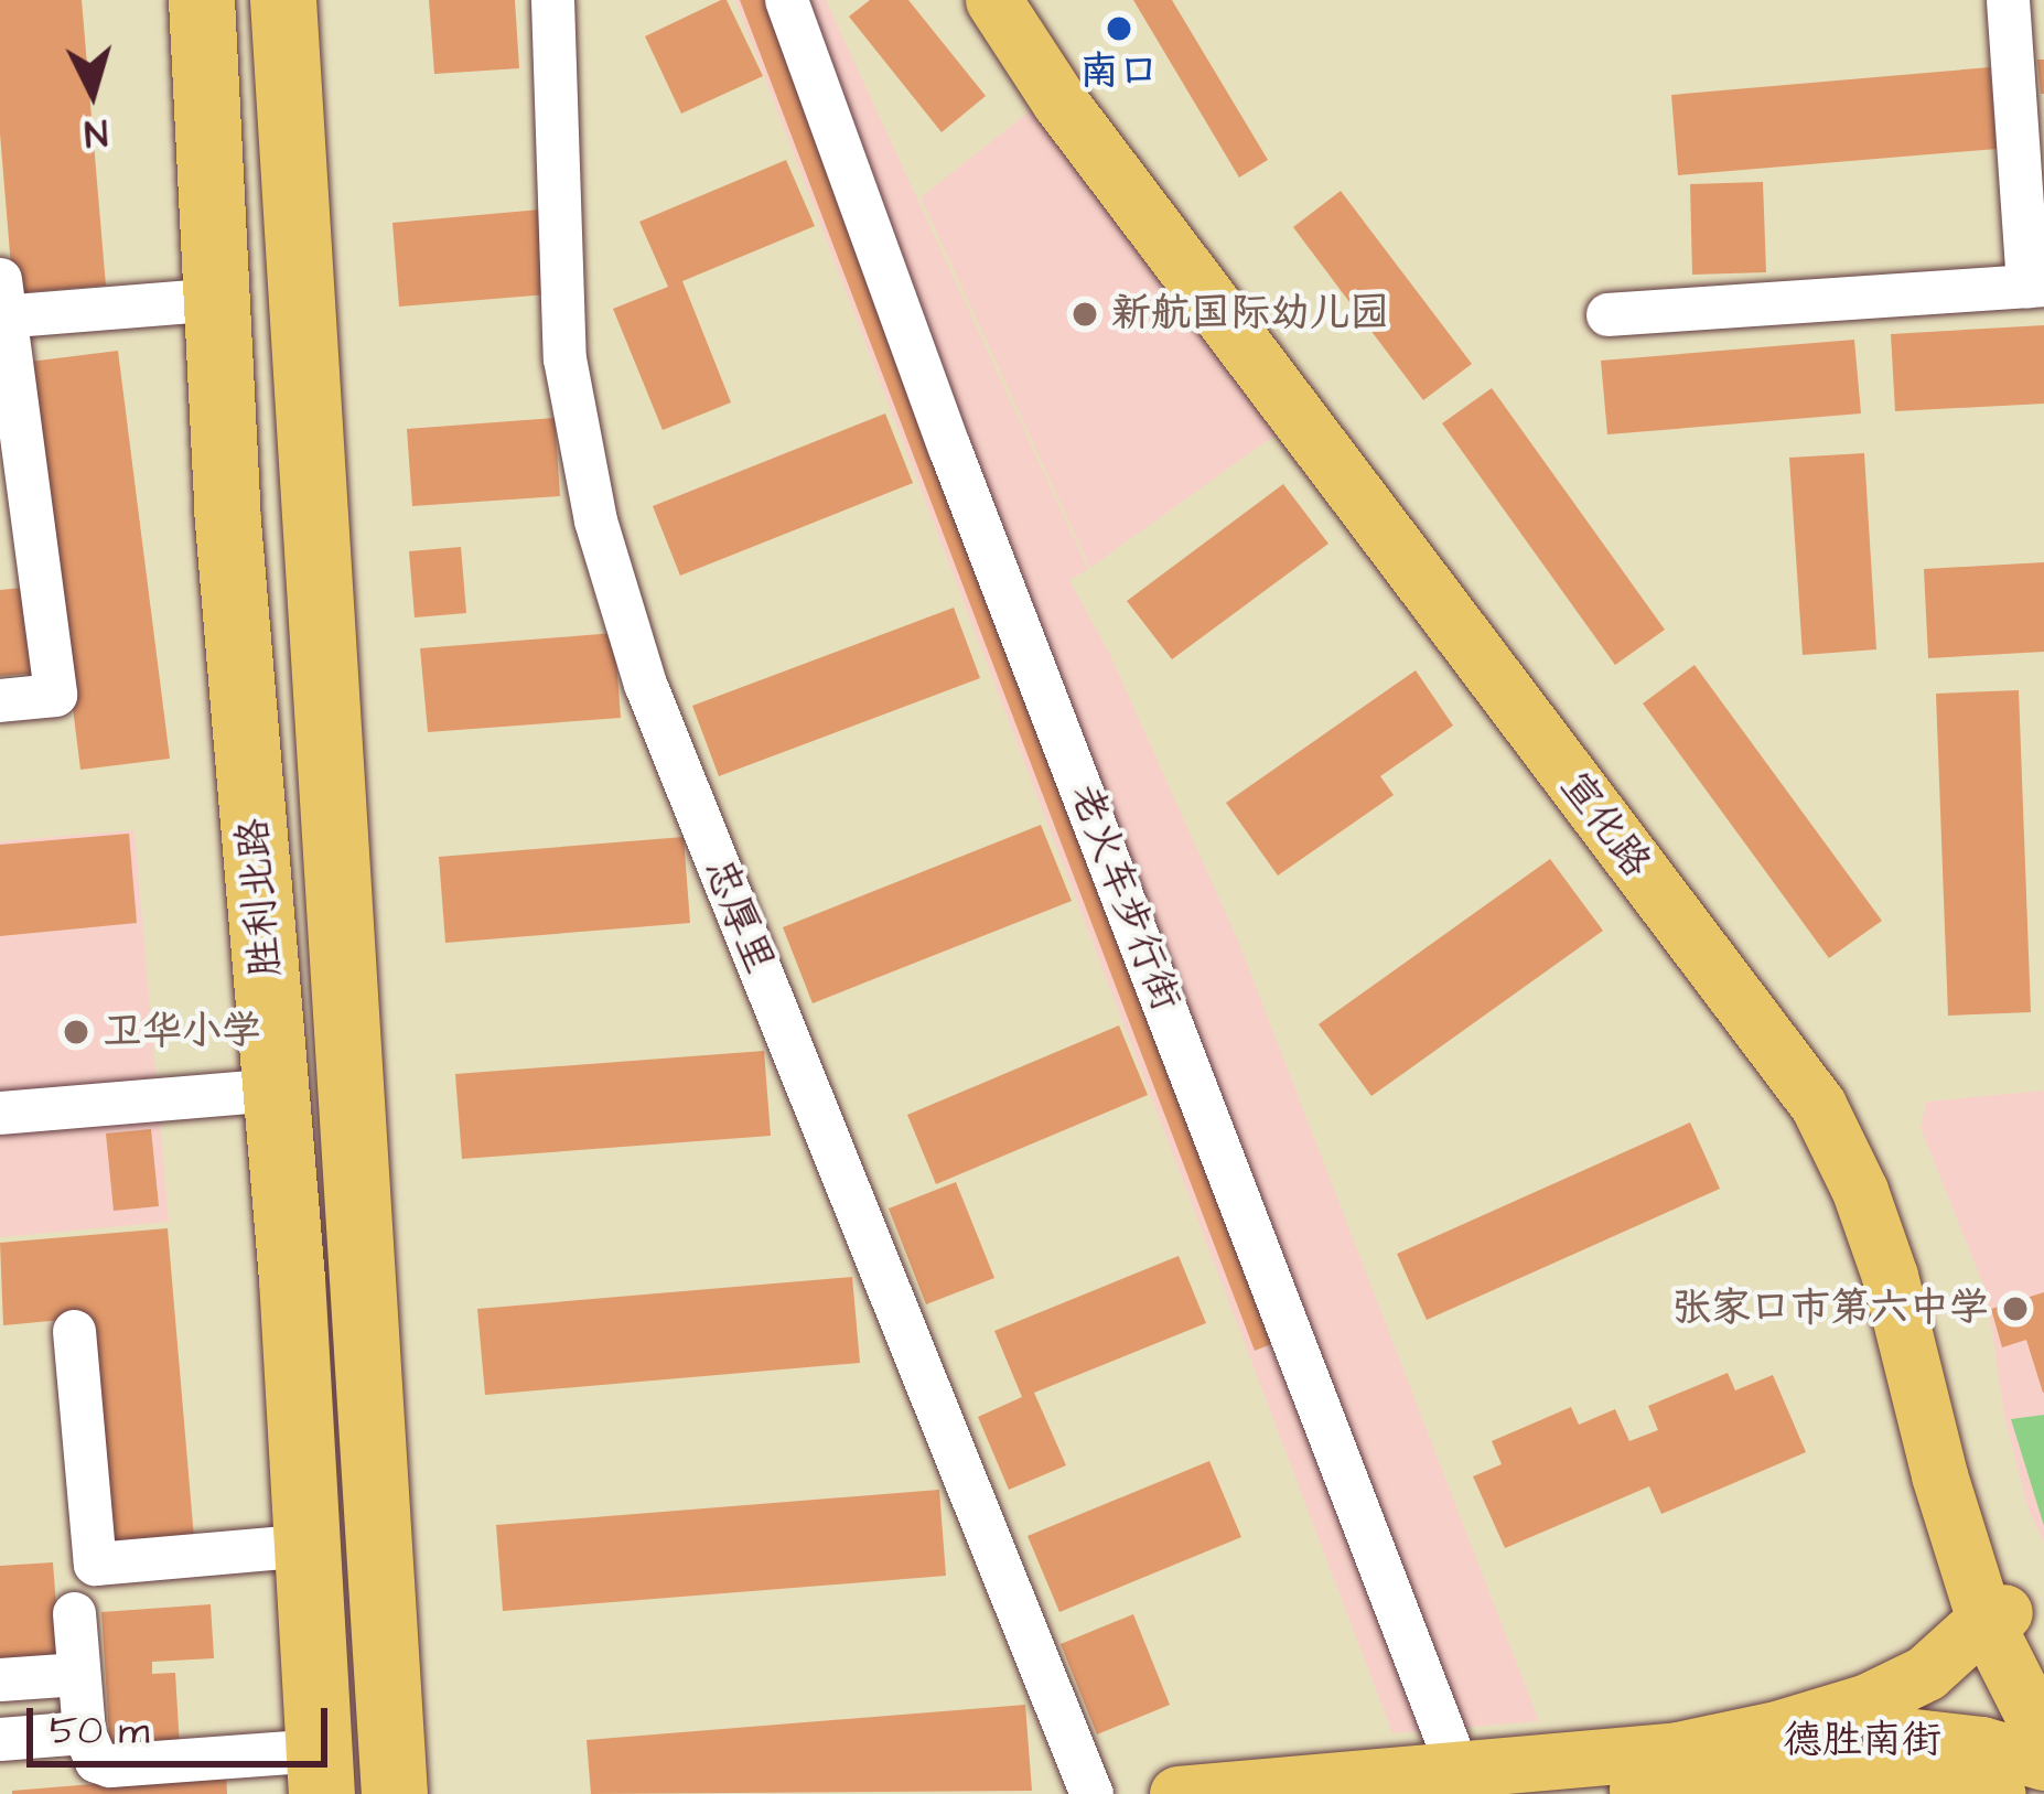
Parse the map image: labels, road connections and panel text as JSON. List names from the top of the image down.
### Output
{
  "streets": {
    "highway": ["胜利北路"],
    "main road": ["宣化路", "德胜南街"],
    "street": ["老火车步行街", "忠厚里"]
  },
  "crossings": [
    ["宣化路", "德胜南街"],
    ["老火车步行街", "德胜南街"]
  ],
  "places": [
    "南口",
    "新航国际幼儿园",
    "卫华小学",
    "张家口市第六中学"
  ],
  "scale_bar": "50 m",
  "north": "bottom"
}
